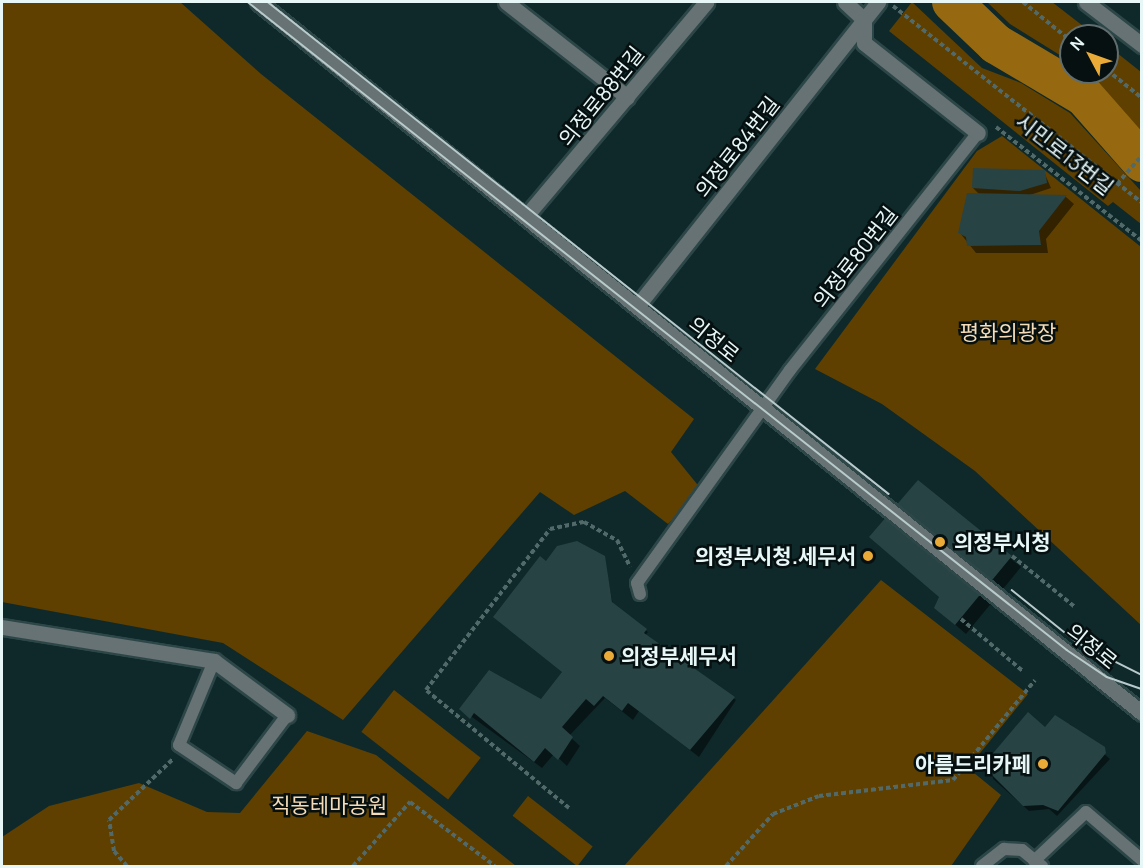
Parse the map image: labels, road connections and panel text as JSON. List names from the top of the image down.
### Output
{
  "streets": {
    "street": ["의정로88번길", "의정로84번길", "의정로"],
    "lane": ["의정로80번길"],
    "path": ["시민로13번길"]
  },
  "crossings": [
    ["의정로88번길", "의정로"],
    ["의정로84번길", "의정로"],
    ["시민로13번길", "의정로80번길"],
    ["의정로80번길", "의정로"]
  ],
  "parks": ["평화의광장", "직동테마공원"],
  "places": [
    "의정부시청",
    "의정부시청.세무서",
    "의정부세무서",
    "아름드리카페"
  ],
  "north": "top left"
}
